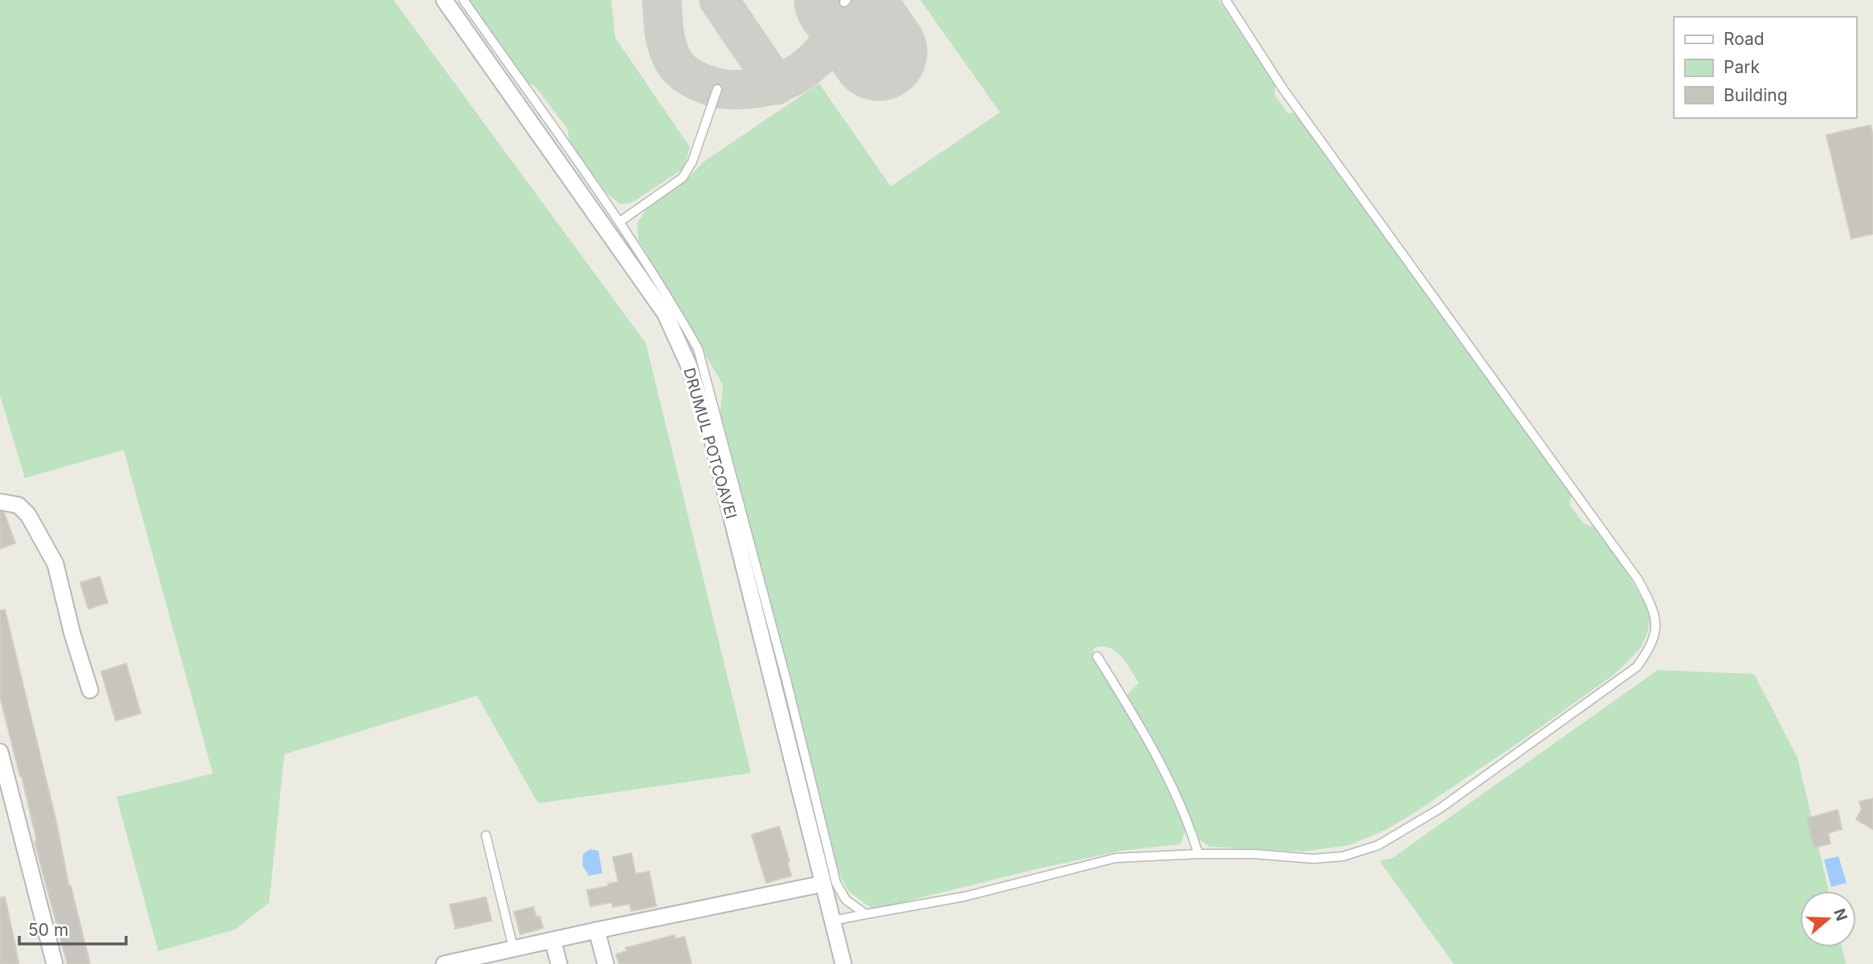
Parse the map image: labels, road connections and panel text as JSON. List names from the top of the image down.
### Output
{
  "streets": {
    "street": ["DRUMUL POTCOAVEI"]
  },
  "legend": ["Road", "Park", "Building"],
  "scale_bar": "50 m",
  "north": "right"
}
